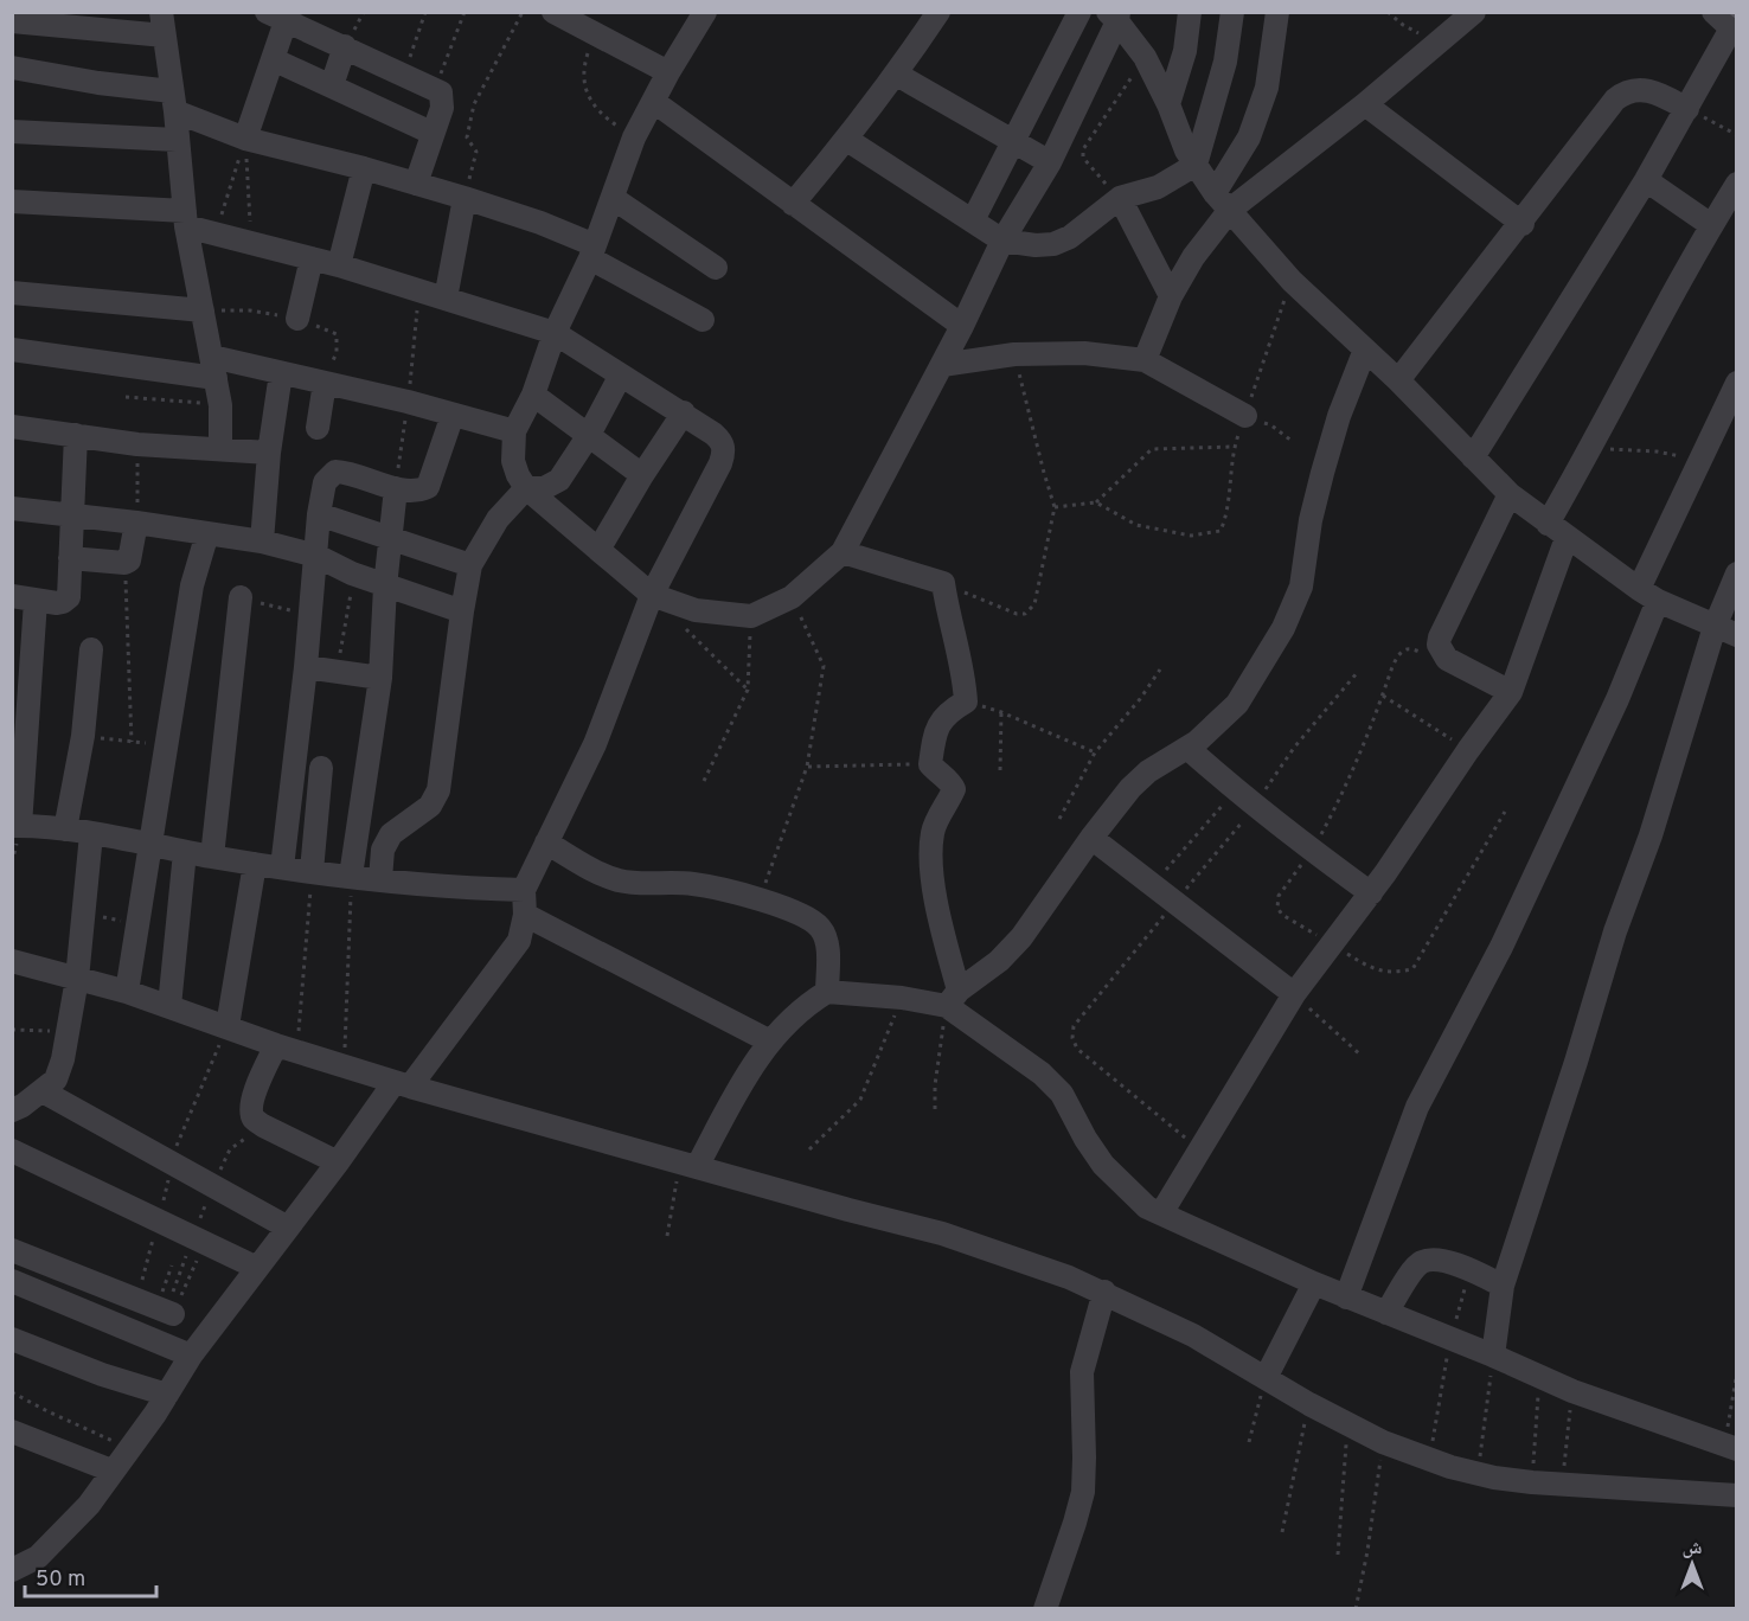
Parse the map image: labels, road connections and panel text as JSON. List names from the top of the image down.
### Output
{
  "scale_bar": "50 m",
  "north": "top"
}
